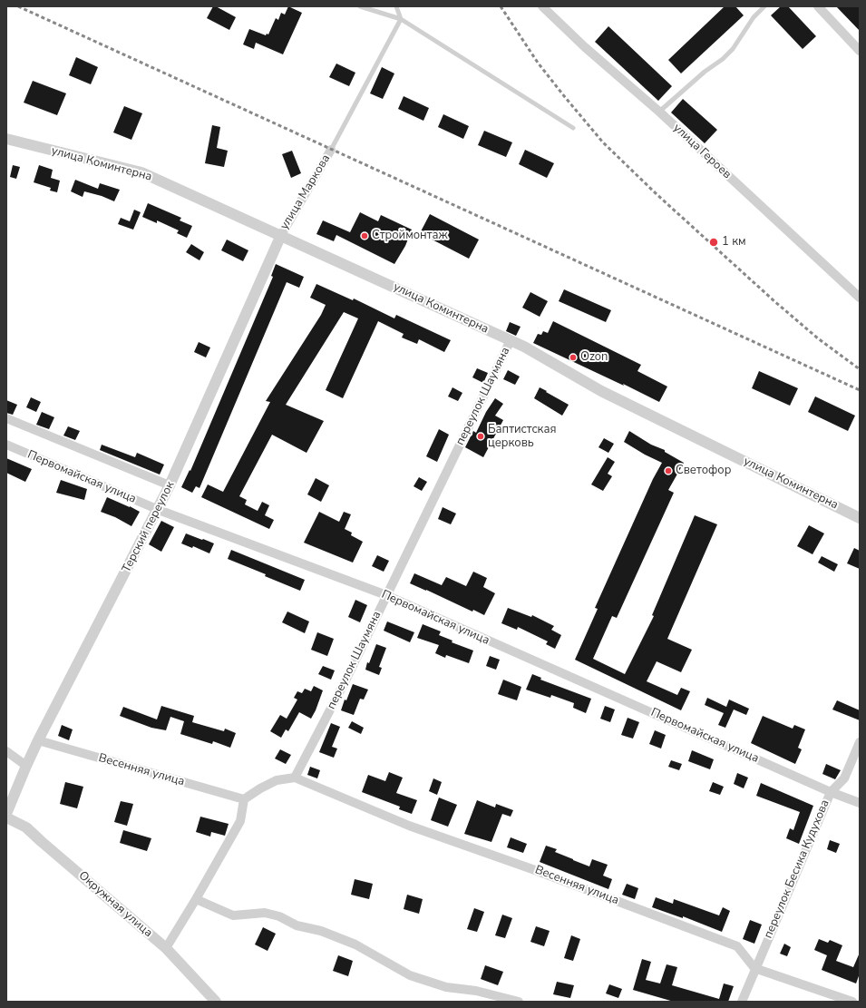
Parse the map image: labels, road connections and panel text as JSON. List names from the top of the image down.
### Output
{
  "streets": {
    "street": [
      "улица Героев",
      "улица Коминтерна",
      "улица Маркова",
      "переулок Шаумяна",
      "Первомайская улица",
      "Терский переулок",
      "Весенняя улица",
      "переулок Бесика Кудухова",
      "Окружная улица"
    ]
  },
  "crossings": [
    ["улица Коминтерна", "улица Маркова"],
    ["улица Коминтерна", "переулок Шаумяна"],
    ["улица Коминтерна", "Терский переулок"],
    ["улица Маркова", "Терский переулок"],
    ["переулок Шаумяна", "Первомайская улица"],
    ["переулок Шаумяна", "Весенняя улица"],
    ["Первомайская улица", "Терский переулок"],
    ["Первомайская улица", "переулок Бесика Кудухова"],
    ["Терский переулок", "Весенняя улица"],
    ["Весенняя улица", "переулок Бесика Кудухова"]
  ],
  "places": [
    "Строймонтаж",
    "1 км",
    "Ozon",
    "Баптистская церковь",
    "Светофор"
  ]
}
